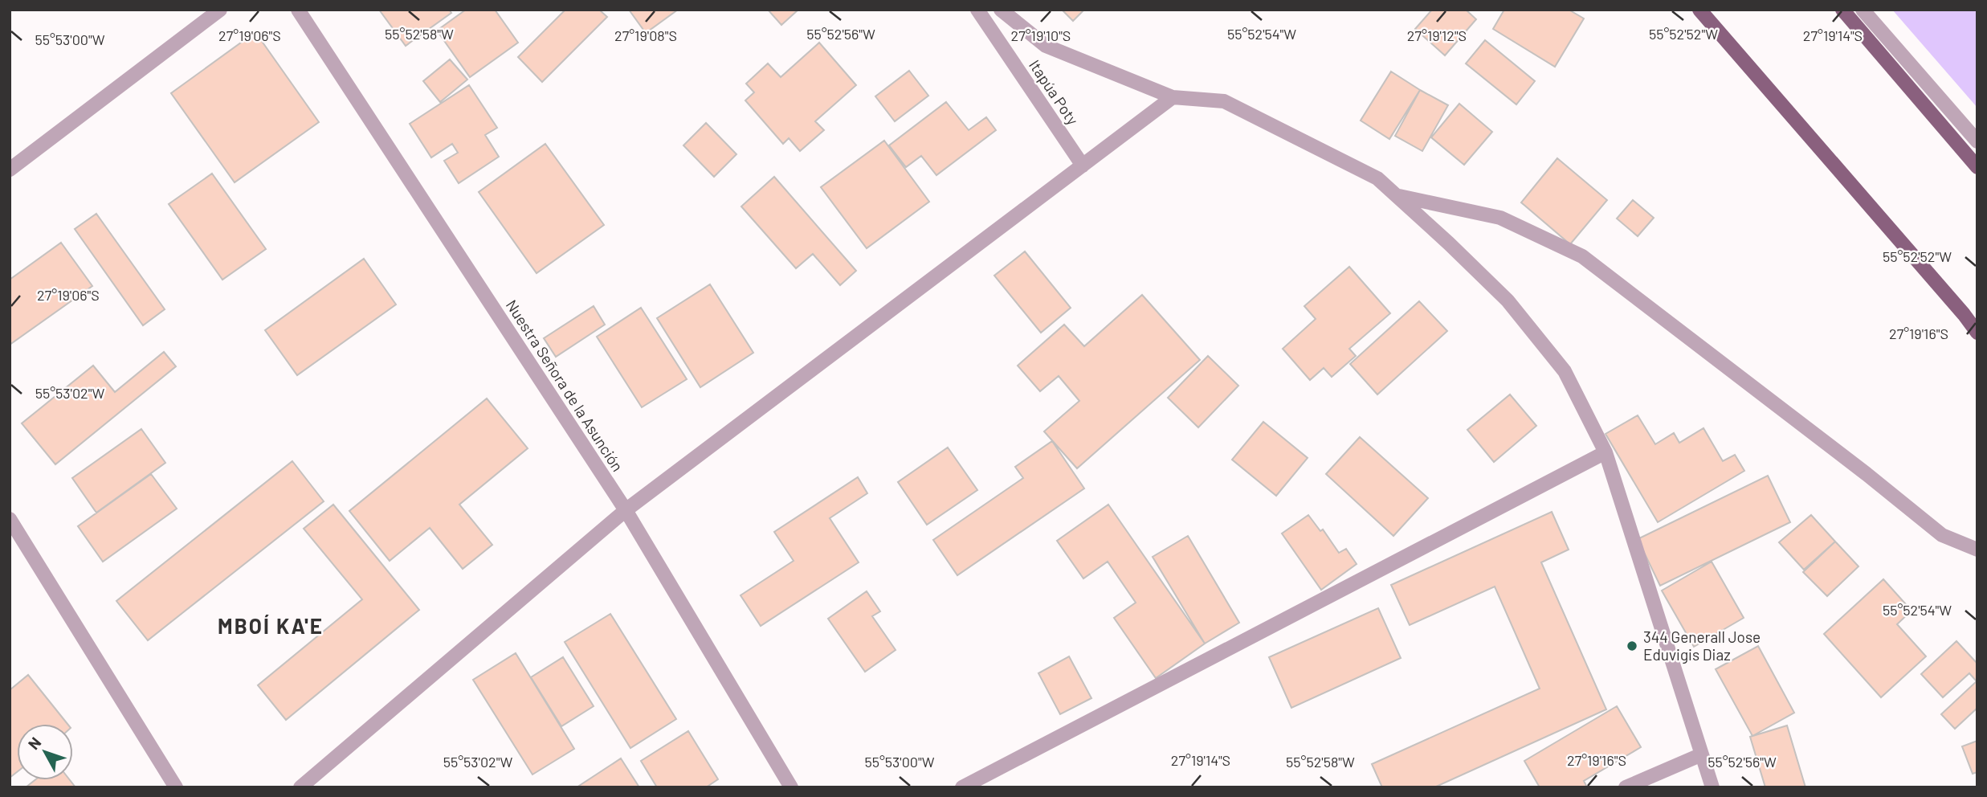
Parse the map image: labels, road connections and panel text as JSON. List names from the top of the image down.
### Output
{
  "streets": {
    "street": ["Itapúa Poty", "Nuestra Señora de la Asunción"]
  },
  "districts": ["MBOÍ KA'E"],
  "places": ["344 Generall Jose Eduvigis Diaz"],
  "north": "top left",
  "coordinates": [
    "55°52'56\"W",
    "55°52'52\"W",
    "55°52'58\"W",
    "55°52'54\"W",
    "27°19'06\"S",
    "27°19'08\"S",
    "27°19'10\"S",
    "27°19'12\"S",
    "27°19'14\"S",
    "55°53'00\"W",
    "27°19'16\"S",
    "55°53'02\"W"
  ]
}
